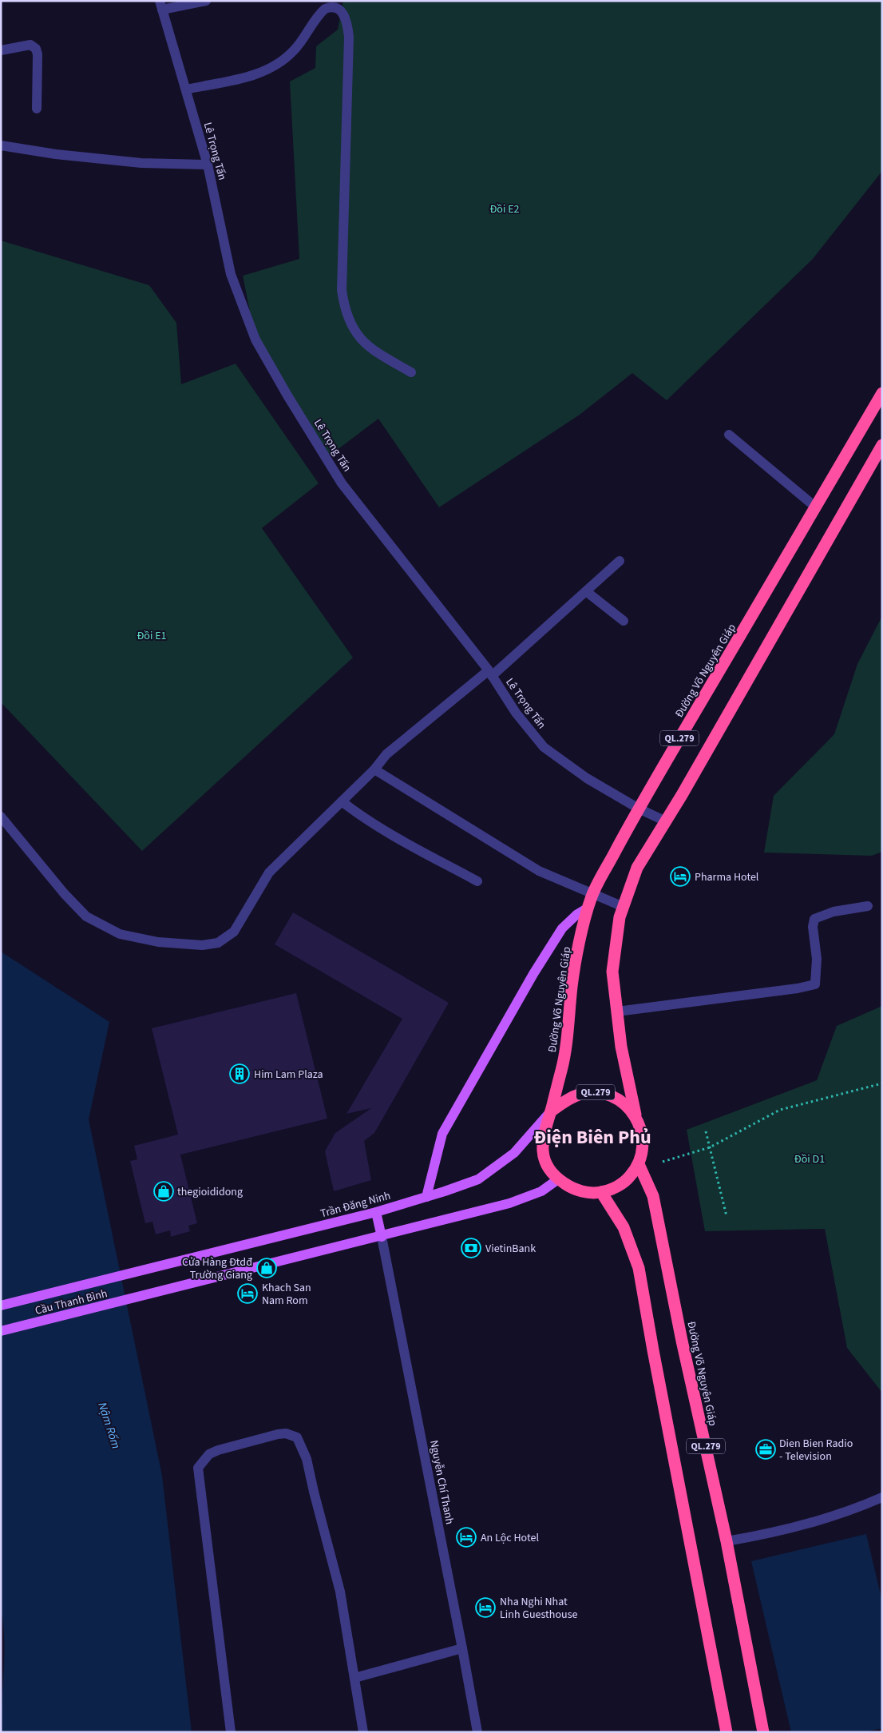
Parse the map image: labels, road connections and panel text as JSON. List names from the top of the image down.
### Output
{
  "streets": {
    "highway": ["Đường Võ Nguyên Giáp", "QL.279"],
    "main road": ["Trần Đăng Ninh", "Cầu Thanh Bình"],
    "street": ["Lê Trọng Tấn", "Nguyễn Chí Thanh"]
  },
  "crossings": [
    ["Lê Trọng Tấn", "Đường Võ Nguyên Giáp"],
    ["Lê Trọng Tấn", "QL.279"],
    ["Đường Võ Nguyên Giáp", "QL.279"],
    ["Đường Võ Nguyên Giáp", "Trần Đăng Ninh"],
    ["QL.279", "Trần Đăng Ninh"],
    ["Trần Đăng Ninh", "Cầu Thanh Bình"],
    ["Cầu Thanh Bình", "Nguyễn Chí Thanh"]
  ],
  "districts": ["Điện Biên Phủ"],
  "water": ["Nậm Rốm"],
  "parks": ["Đồi E2", "Đồi E1", "Đồi D1"],
  "places": {
    "hotel": [
      "Pharma Hotel",
      "Khach San Nam Rom",
      "An Lộc Hotel",
      "Nha Nghi Nhat Linh Guesthouse"
    ],
    "building": ["Him Lam Plaza"],
    "shop": ["thegioididong", "Cửa Hàng Đtdđ Trường Giang"],
    "bank": ["VietinBank"],
    "office": ["Dien Bien Radio - Television"]
  }
}
